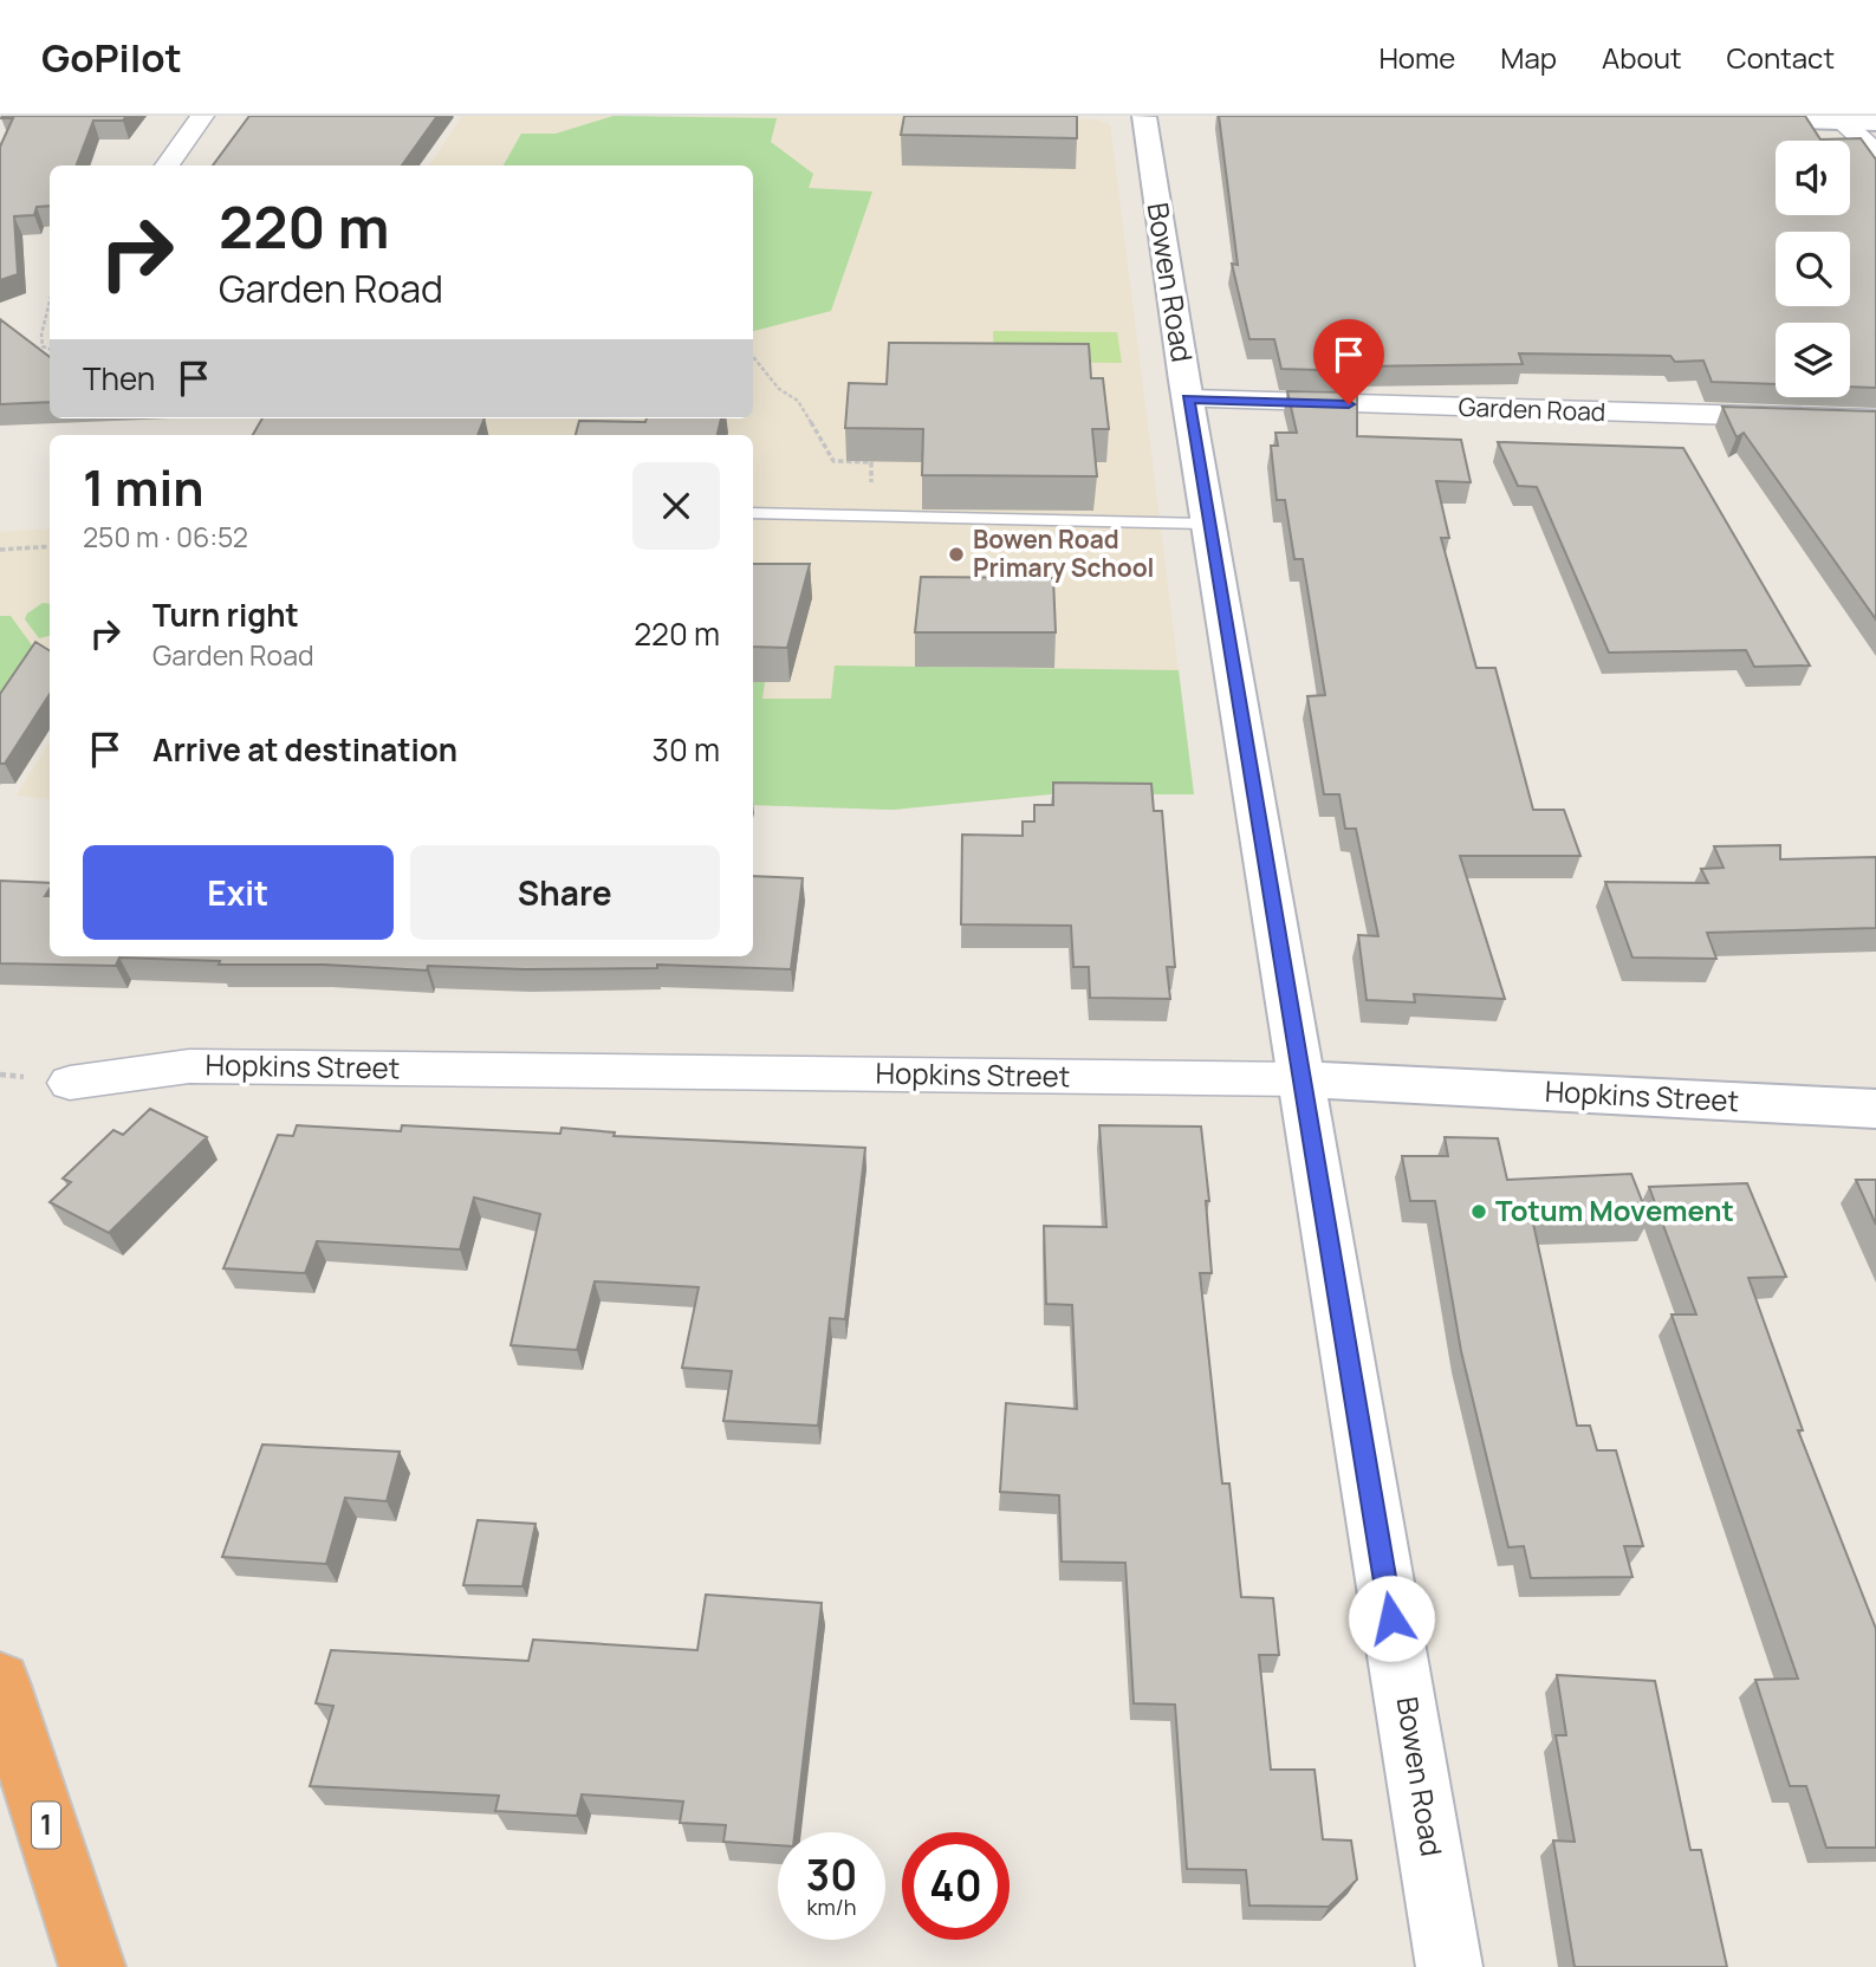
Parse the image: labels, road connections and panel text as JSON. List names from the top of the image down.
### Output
{
  "streets": {
    "highway": ["1"],
    "street": ["Bowen Road", "Garden Road", "Hopkins Street"]
  },
  "crossings": [
    ["Bowen Road", "Garden Road"],
    ["Bowen Road", "Hopkins Street"]
  ],
  "places": ["Bowen Road Primary School", "Totum Movement"],
  "page": {
    "header": "GoPilot",
    "nav": [
      "Home",
      "Map",
      "About",
      "Contact"
    ],
    "turn": ["220 m", "Garden Road"],
    "then": "Then",
    "heading": ["1 min", "250 m · 06:52"],
    "list": [
      {
        "name": "Turn right",
        "note": "Garden Road",
        "value": "220 m"
      },
      {
        "name": "Arrive at destination",
        "value": "30 m"
      }
    ],
    "buttons": ["Exit", "Share"],
    "speed": "30 km/h",
    "limit": "40"
  }
}
